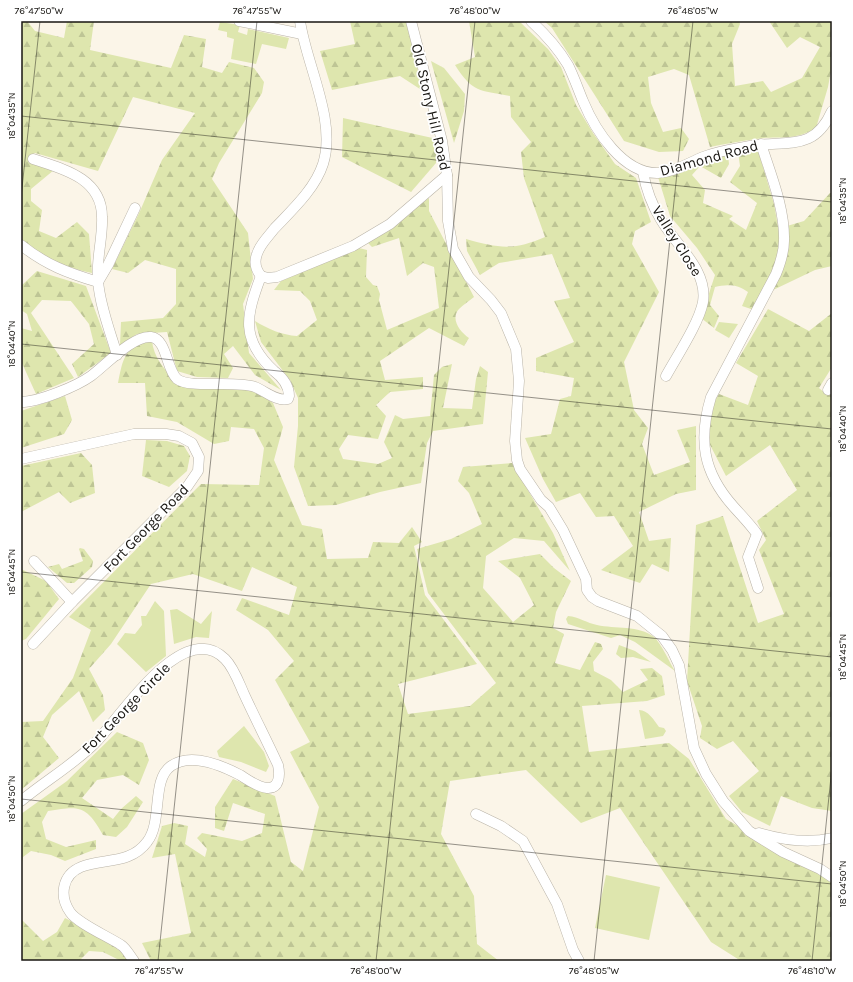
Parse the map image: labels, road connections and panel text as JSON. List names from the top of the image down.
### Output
{
  "streets": {
    "street": [
      "Old Stony Hill Road",
      "Diamond Road",
      "Valley Close",
      "Fort George Road",
      "Fort George Circle"
    ]
  },
  "crossings": [
    ["Diamond Road", "Valley Close"]
  ],
  "coordinates": [
    "76°47'50\"W",
    "76°47'55\"W",
    "76°48'00\"W",
    "76°48'05\"W",
    "18°04'35\"N",
    "18°04'40\"N",
    "18°04'45\"N",
    "18°04'50\"N",
    "76°48'10\"W"
  ]
}
